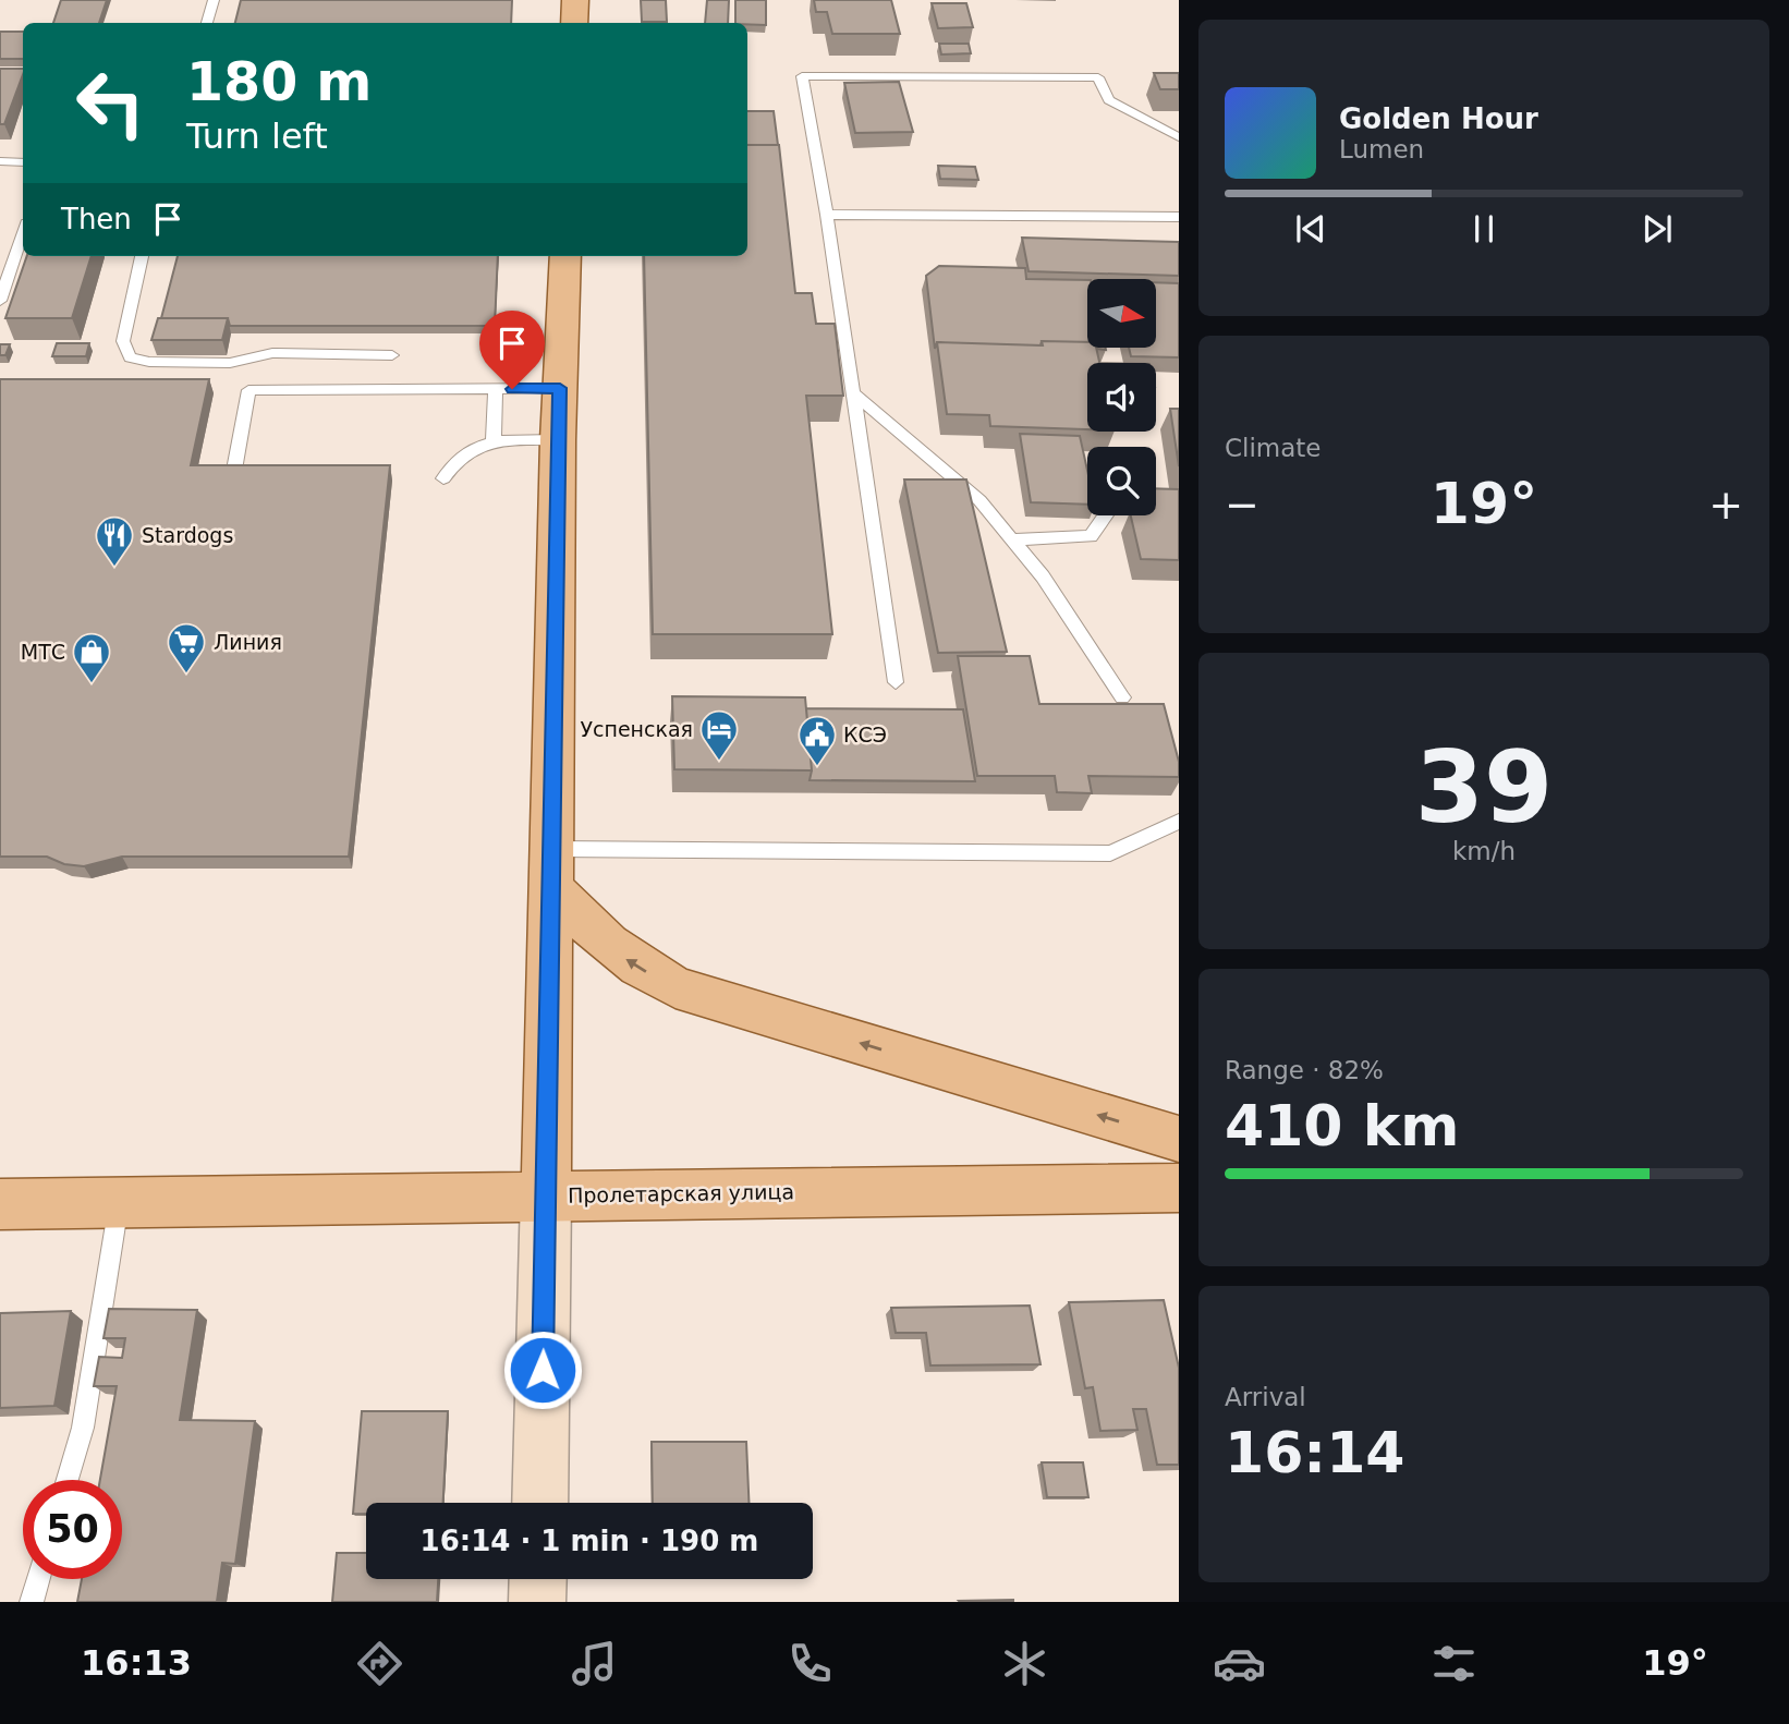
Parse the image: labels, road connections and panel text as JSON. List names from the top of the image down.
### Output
{
  "streets": {
    "main road": ["Пролетарская улица"]
  },
  "places": {
    "restaurant": ["Stardogs"],
    "supermarket": ["Линия"],
    "shop": ["МТС"],
    "hotel": ["Успенская"],
    "public building": ["КСЭ"]
  },
  "north": "right",
  "page": {
    "turn": ["180 m", "Turn left"],
    "song": ["Golden Hour", "Lumen"],
    "then": "Then",
    "tile": [
      "Climate",
      ["39", "km/h"],
      ["Range · 82%", "410 km"],
      ["Arrival", "16:14"]
    ],
    "heat": ["−", "19°", "+"],
    "limit": "50",
    "trip": "16:14 · 1 min · 190 m",
    "tabs": ["16:13", "19°"]
  }
}
